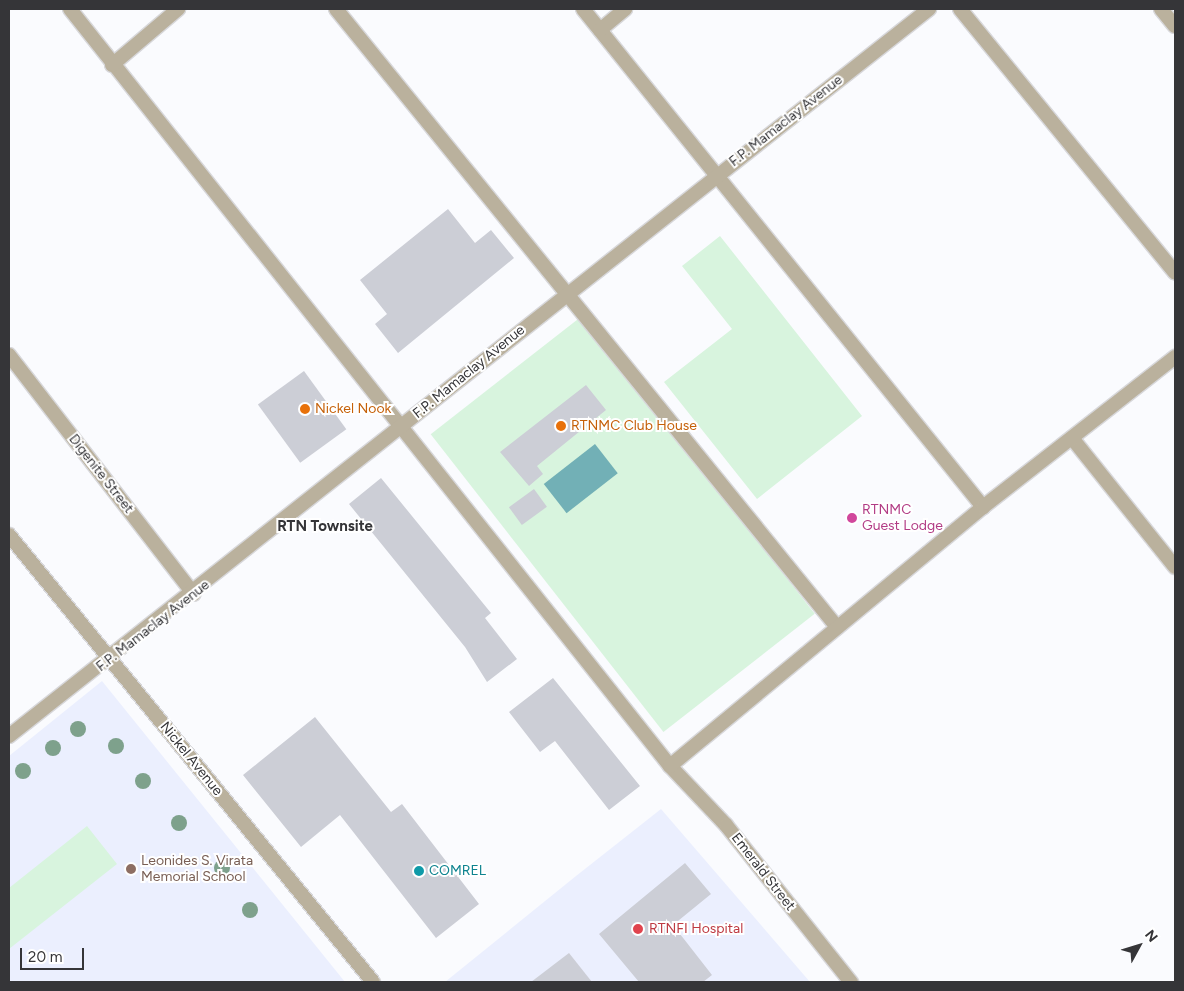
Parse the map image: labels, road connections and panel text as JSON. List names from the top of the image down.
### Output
{
  "streets": {
    "street": [
      "F.P. Mamaclay Avenue",
      "Digenite Street",
      "Nickel Avenue",
      "Emerald Street"
    ]
  },
  "crossings": [
    ["F.P. Mamaclay Avenue", "Digenite Street"],
    ["F.P. Mamaclay Avenue", "Nickel Avenue"],
    ["F.P. Mamaclay Avenue", "Emerald Street"]
  ],
  "districts": ["RTN Townsite"],
  "places": [
    "Nickel Nook",
    "RTNMC Club House",
    "RTNMC Guest Lodge",
    "Leonides S. Virata Memorial School",
    "COMREL",
    "RTNFI Hospital"
  ],
  "scale_bar": "20 m",
  "north": "top right"
}
